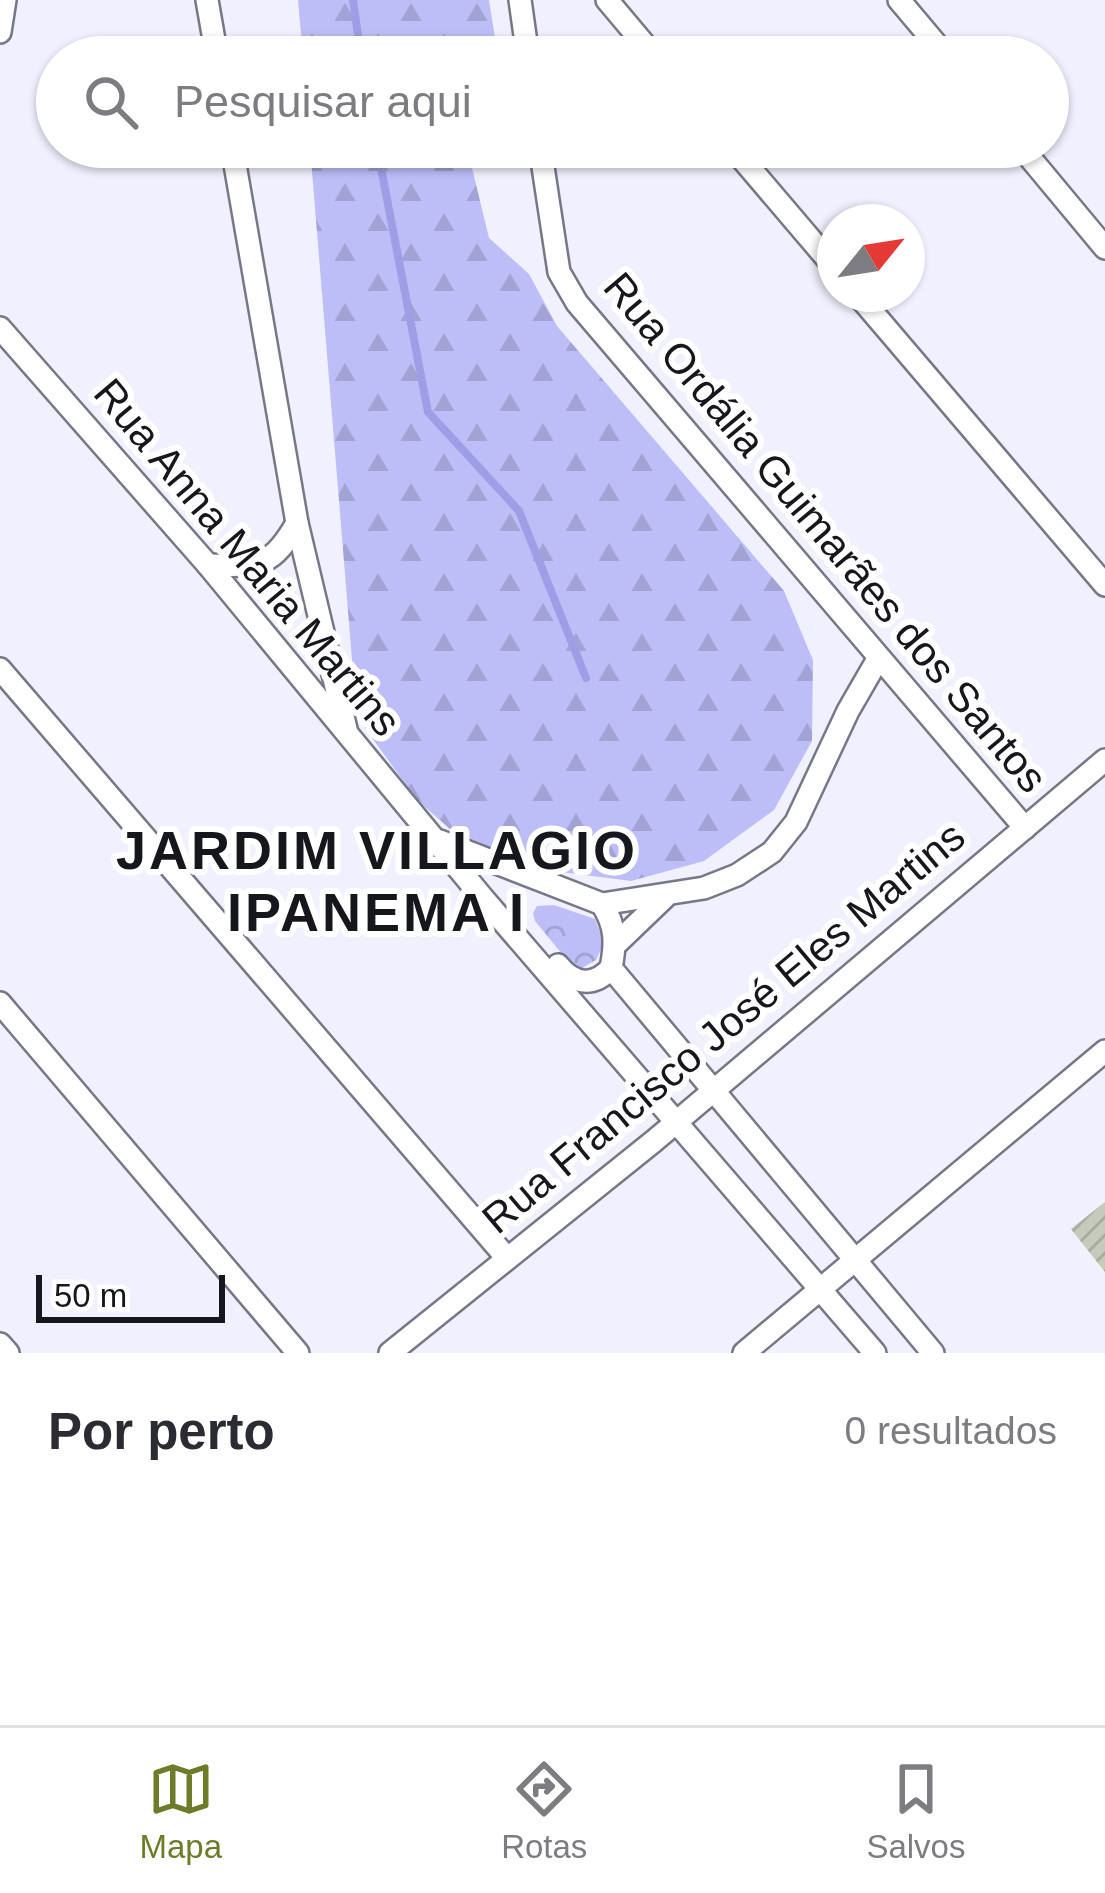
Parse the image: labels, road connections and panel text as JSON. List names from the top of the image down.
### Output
{
  "streets": {
    "street": ["Rua Ordália Guimarães dos Santos", "Rua Anna Maria Martins", "Rua Francisco José Eles Martins"]
  },
  "crossings": [
    ["Rua Ordália Guimarães dos Santos", "Rua Francisco José Eles Martins"]
  ],
  "districts": ["JARDIM VILLAGIO IPANEMA I"],
  "scale_bar": "50 m",
  "north": "top right",
  "page": {
    "search": "Pesquisar aqui",
    "scale": "50 m",
    "heading": ["Por perto", "0 resultados"],
    "nav": ["Mapa", "Rotas", "Salvos"]
  }
}
